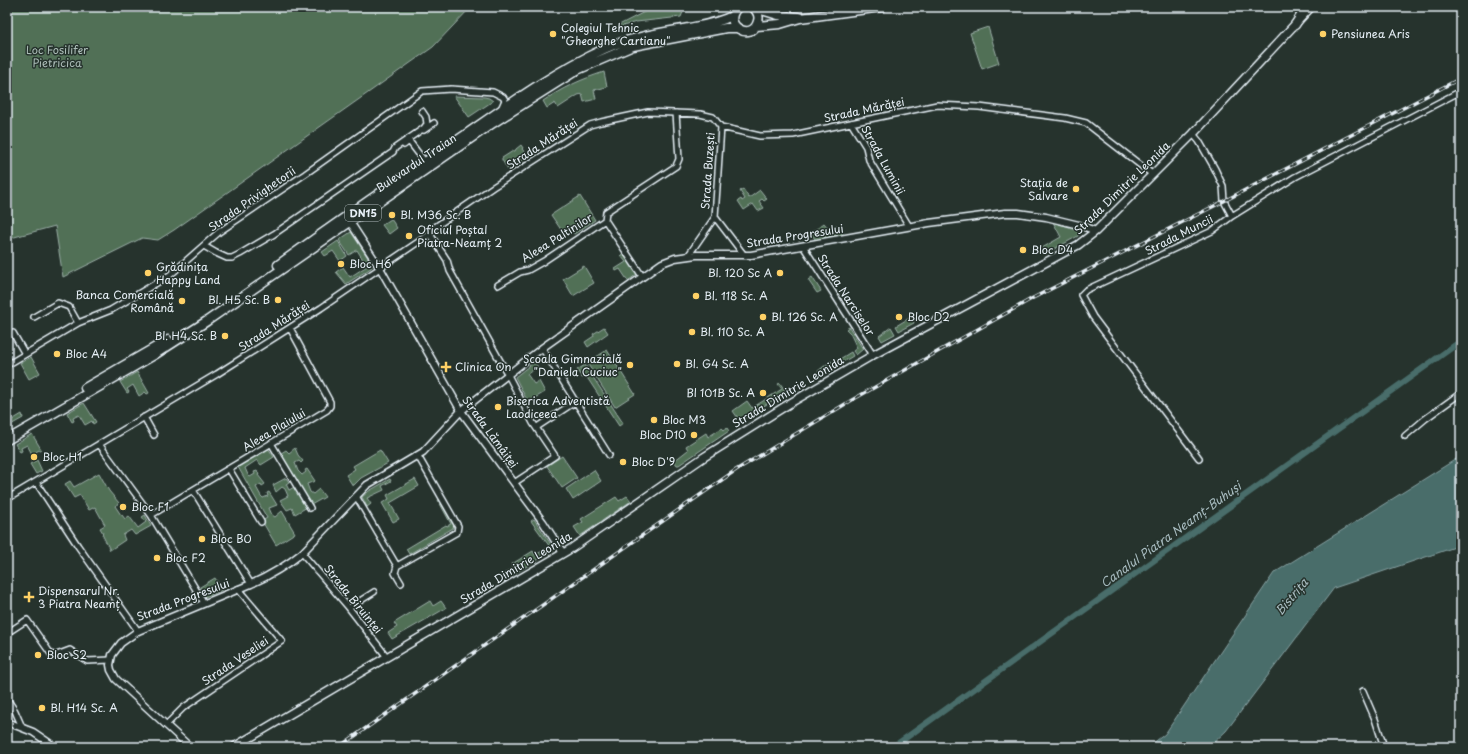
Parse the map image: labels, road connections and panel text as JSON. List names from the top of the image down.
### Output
{
  "streets": {
    "main road": ["Bulevardul Traian", "Strada Dimitrie Leonida", "DN15"],
    "street": [
      "Strada Mărăței",
      "Strada Luminii",
      "Strada Buzești",
      "Strada Privighetorii",
      "Strada Muncii",
      "Strada Progresului",
      "Aleea Paltinilor",
      "Strada Narciselor",
      "Aleea Plaiului",
      "Strada Lămâiței",
      "Strada Biruinței",
      "Strada Veseliei"
    ]
  },
  "crossings": [
    ["Strada Mărăței", "Strada Luminii"],
    ["Strada Mărăței", "Strada Buzești"],
    ["Strada Mărăței", "Strada Dimitrie Leonida"],
    ["Strada Mărăței", "Strada Progresului"],
    ["Strada Mărăței", "Aleea Paltinilor"],
    ["Strada Mărăței", "Aleea Plaiului"],
    ["Strada Mărăței", "Strada Lămâiței"],
    ["Strada Luminii", "Strada Progresului"],
    ["Bulevardul Traian", "Strada Privighetorii"],
    ["Bulevardul Traian", "DN15"],
    ["Bulevardul Traian", "Strada Lămâiței"],
    ["Strada Buzești", "Strada Progresului"],
    ["Strada Dimitrie Leonida", "Strada Progresului"],
    ["Strada Dimitrie Leonida", "Strada Narciselor"],
    ["Strada Dimitrie Leonida", "Strada Lămâiței"],
    ["Strada Dimitrie Leonida", "Strada Biruinței"],
    ["Strada Progresului", "Aleea Paltinilor"],
    ["Strada Progresului", "Strada Narciselor"],
    ["Strada Progresului", "Strada Lămâiței"],
    ["Strada Progresului", "Strada Biruinței"],
    ["Strada Progresului", "Strada Veseliei"]
  ],
  "water": ["Canalul Piatra Neamț-Buhuși", "Bistrița"],
  "parks": ["Loc Fosilifer Pietricica"],
  "places": {
    "other": [
      "Colegiul Tehnic \"Gheorghe Cartianu\"",
      "Pensiunea Aris",
      "Stația de Salvare",
      "Bl. M36 Sc. B",
      "Oficiul Poștal Piatra-Neamț 2",
      "Bloc D4",
      "Bloc H6",
      "Grădinița Happy Land",
      "Bl. 120 Sc A",
      "Bl. 118 Sc. A",
      "Bl. H5 Sc. B",
      "Banca Comercială Română",
      "Bl. 126 Sc. A",
      "Bloc D2",
      "Bl. 110 Sc. A",
      "Bl. H4 Sc. B",
      "Bloc A4",
      "Bl. G4 Sc. A",
      "Școala Gimnazială \"Daniela Cuciuc\"",
      "Bl 101B Sc. A",
      "Biserica Adventistă Laodiceea",
      "Bloc M3",
      "Bloc D10",
      "Bloc H1",
      "Bloc D'9",
      "Bloc F1",
      "Bloc B0",
      "Bloc F2",
      "Bloc S2",
      "Bl. H14 Sc. A"
    ],
    "health": ["Clinica On", "Dispensarul Nr. 3 Piatra Neamț"]
  }
}
